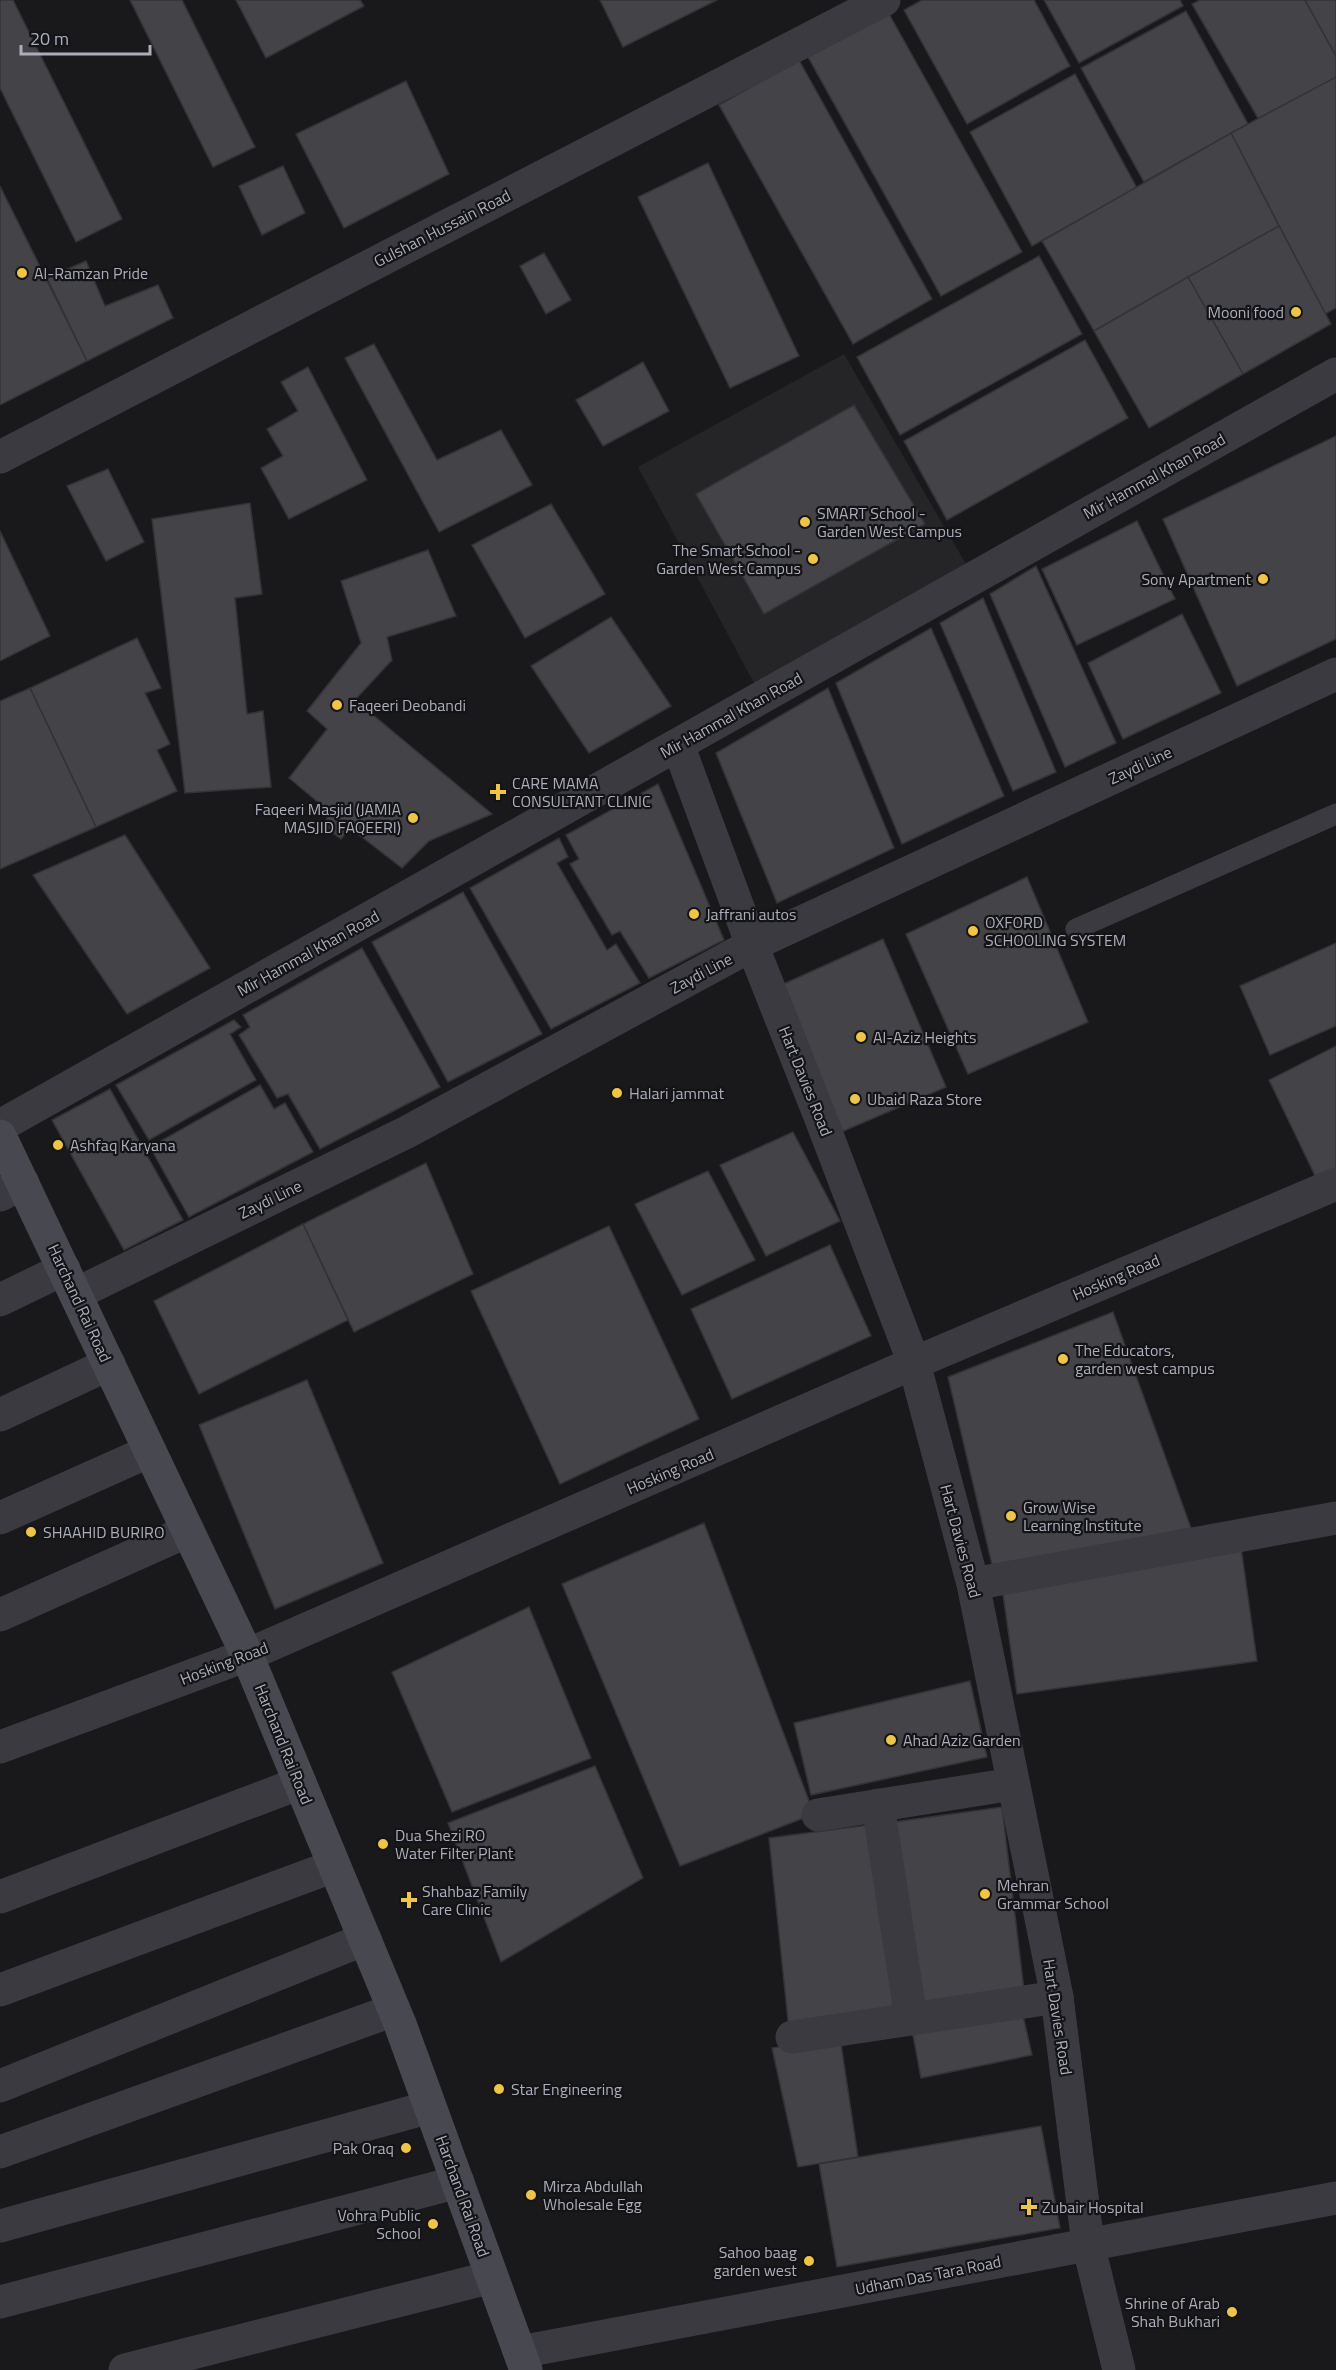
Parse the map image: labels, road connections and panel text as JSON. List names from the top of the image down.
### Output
{
  "streets": {
    "main road": ["Harchand Rai Road"],
    "street": [
      "Gulshan Hussain Road",
      "Mir Hammal Khan Road",
      "Zaydi Line",
      "Hart Davies Road",
      "Hosking Road",
      "Udham Das Tara Road"
    ]
  },
  "crossings": [
    ["Mir Hammal Khan Road", "Hart Davies Road"],
    ["Zaydi Line", "Hart Davies Road"],
    ["Zaydi Line", "Harchand Rai Road"],
    ["Hart Davies Road", "Hosking Road"],
    ["Hart Davies Road", "Udham Das Tara Road"],
    ["Hosking Road", "Harchand Rai Road"],
    ["Harchand Rai Road", "Udham Das Tara Road"]
  ],
  "places": {
    "other": [
      "Al-Ramzan Pride",
      "Mooni food",
      "SMART School - Garden West Campus",
      "The Smart School - Garden West Campus",
      "Sony Apartment",
      "Faqeeri Deobandi",
      "Faqeeri Masjid (JAMIA MASJID FAQEERI)",
      "Jaffrani autos",
      "OXFORD SCHOOLING SYSTEM",
      "Al-Aziz Heights",
      "Halari jammat",
      "Ubaid Raza Store",
      "Ashfaq Karyana",
      "The Educators, garden west campus",
      "Grow Wise Learning Institute",
      "SHAAHID BURIRO",
      "Ahad Aziz Garden",
      "Dua Shezi RO Water Filter Plant",
      "Mehran Grammar School",
      "Star Engineering",
      "Pak Oraq",
      "Mirza Abdullah Wholesale Egg",
      "Vohra Public School",
      "Sahoo baag garden west",
      "Shrine of Arab Shah Bukhari"
    ],
    "health": ["CARE MAMA CONSULTANT CLINIC", "Shahbaz Family Care Clinic", "Zubair Hospital"]
  },
  "scale_bar": "20 m"
}
